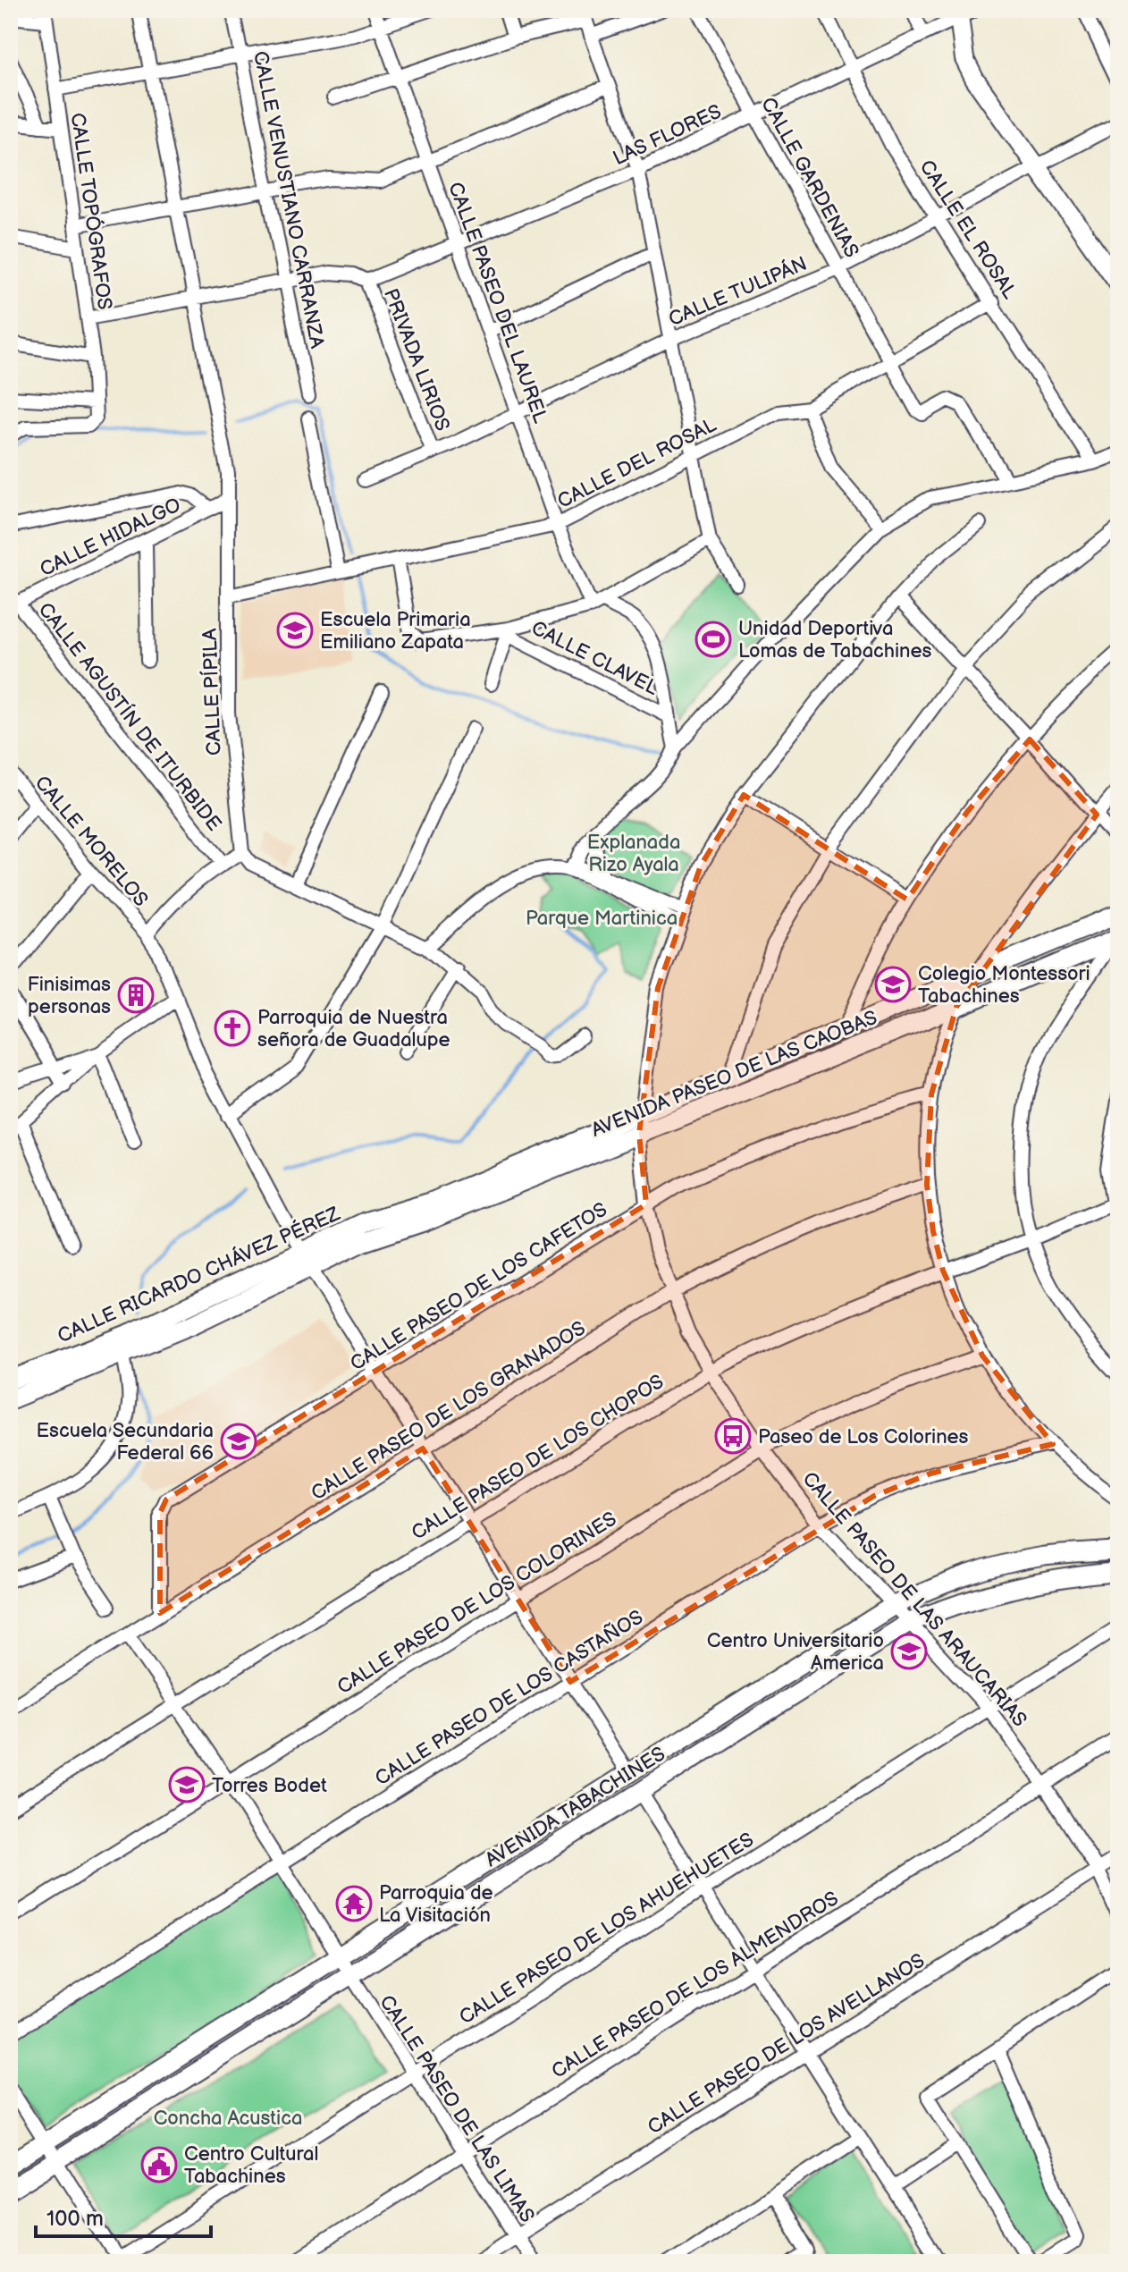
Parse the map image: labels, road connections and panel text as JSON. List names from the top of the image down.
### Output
{
  "streets": {
    "street": [
      "LAS FLORES",
      "CALLE GARDENIAS",
      "CALLE VENUSTIANO CARRANZA",
      "CALLE TOPÓGRAFOS",
      "CALLE EL ROSAL",
      "CALLE TULIPÁN",
      "CALLE PASEO DEL LAUREL",
      "PRIVADA LIRIOS",
      "CALLE DEL ROSAL",
      "CALLE HIDALGO",
      "CALLE CLAVEL",
      "CALLE PÍPILA",
      "CALLE AGUSTÍN DE ITURBIDE",
      "CALLE MORELOS",
      "AVENIDA PASEO DE LAS CAOBAS",
      "CALLE RICARDO CHÁVEZ PÉREZ",
      "CALLE PASEO DE LOS CAFETOS",
      "CALLE PASEO DE LOS GRANADOS",
      "CALLE PASEO DE LOS CHOPOS",
      "CALLE PASEO DE LAS ARAUCARIAS",
      "CALLE PASEO DE LOS COLORINES",
      "CALLE PASEO DE LOS CASTAÑOS",
      "AVENIDA TABACHINES",
      "CALLE PASEO DE LOS AHUEHUETES",
      "CALLE PASEO DE LOS ALMENDROS",
      "CALLE PASEO DE LOS AVELLANOS",
      "CALLE PASEO DE LAS LIMAS"
    ]
  },
  "crossings": [
    ["LAS FLORES", "CALLE GARDENIAS"],
    ["LAS FLORES", "CALLE EL ROSAL"],
    ["LAS FLORES", "CALLE PASEO DEL LAUREL"],
    ["LAS FLORES", "PRIVADA LIRIOS"],
    ["CALLE GARDENIAS", "CALLE TULIPÁN"],
    ["CALLE GARDENIAS", "CALLE DEL ROSAL"],
    ["CALLE EL ROSAL", "CALLE TULIPÁN"],
    ["CALLE EL ROSAL", "CALLE DEL ROSAL"],
    ["CALLE TULIPÁN", "CALLE PASEO DEL LAUREL"],
    ["CALLE TULIPÁN", "PRIVADA LIRIOS"],
    ["CALLE PASEO DEL LAUREL", "CALLE DEL ROSAL"],
    ["CALLE DEL ROSAL", "CALLE PÍPILA"],
    ["CALLE HIDALGO", "CALLE PÍPILA"],
    ["CALLE HIDALGO", "CALLE AGUSTÍN DE ITURBIDE"],
    ["CALLE MORELOS", "CALLE RICARDO CHÁVEZ PÉREZ"],
    ["CALLE MORELOS", "CALLE PASEO DE LOS CAFETOS"],
    ["CALLE MORELOS", "CALLE PASEO DE LOS GRANADOS"],
    ["CALLE MORELOS", "CALLE PASEO DE LOS CHOPOS"],
    ["CALLE MORELOS", "CALLE PASEO DE LOS COLORINES"],
    ["CALLE MORELOS", "CALLE PASEO DE LOS CASTAÑOS"],
    ["CALLE MORELOS", "AVENIDA TABACHINES"],
    ["AVENIDA PASEO DE LAS CAOBAS", "CALLE RICARDO CHÁVEZ PÉREZ"],
    ["AVENIDA PASEO DE LAS CAOBAS", "CALLE PASEO DE LAS ARAUCARIAS"],
    ["CALLE PASEO DE LOS CAFETOS", "CALLE PASEO DE LOS GRANADOS"],
    ["CALLE PASEO DE LOS CAFETOS", "CALLE PASEO DE LAS ARAUCARIAS"],
    ["CALLE PASEO DE LOS GRANADOS", "CALLE PASEO DE LAS ARAUCARIAS"],
    ["CALLE PASEO DE LOS GRANADOS", "CALLE PASEO DE LAS LIMAS"],
    ["CALLE PASEO DE LOS CHOPOS", "CALLE PASEO DE LAS ARAUCARIAS"],
    ["CALLE PASEO DE LOS CHOPOS", "CALLE PASEO DE LAS LIMAS"],
    ["CALLE PASEO DE LAS ARAUCARIAS", "CALLE PASEO DE LOS COLORINES"],
    ["CALLE PASEO DE LAS ARAUCARIAS", "CALLE PASEO DE LOS CASTAÑOS"],
    ["CALLE PASEO DE LAS ARAUCARIAS", "AVENIDA TABACHINES"],
    ["CALLE PASEO DE LAS ARAUCARIAS", "CALLE PASEO DE LOS AHUEHUETES"],
    ["CALLE PASEO DE LAS ARAUCARIAS", "CALLE PASEO DE LOS ALMENDROS"],
    ["CALLE PASEO DE LAS ARAUCARIAS", "CALLE PASEO DE LOS AVELLANOS"],
    ["CALLE PASEO DE LOS COLORINES", "CALLE PASEO DE LAS LIMAS"],
    ["CALLE PASEO DE LOS CASTAÑOS", "CALLE PASEO DE LAS LIMAS"],
    ["AVENIDA TABACHINES", "CALLE PASEO DE LAS LIMAS"],
    ["CALLE PASEO DE LOS AHUEHUETES", "CALLE PASEO DE LAS LIMAS"],
    ["CALLE PASEO DE LOS ALMENDROS", "CALLE PASEO DE LAS LIMAS"],
    ["CALLE PASEO DE LOS AVELLANOS", "CALLE PASEO DE LAS LIMAS"]
  ],
  "parks": ["Explanada Rizo Ayala", "Parque Martinica", "Concha Acustica"],
  "places": {
    "school or university": [
      "Escuela Primaria Emiliano Zapata",
      "Colegio Montessori Tabachines",
      "Escuela Secundaria Federal 66",
      "Centro Universitario America",
      "Torres Bodet"
    ],
    "sports": ["Unidad Deportiva Lomas de Tabachines"],
    "building": ["Finisimas personas"],
    "church": ["Parroquia de Nuestra señora de Guadalupe"],
    "bus stop": ["Paseo de Los Colorines"],
    "temple": ["Parroquia de La Visitación"],
    "public building": ["Centro Cultural Tabachines"]
  },
  "scale_bar": "100 m"
}
